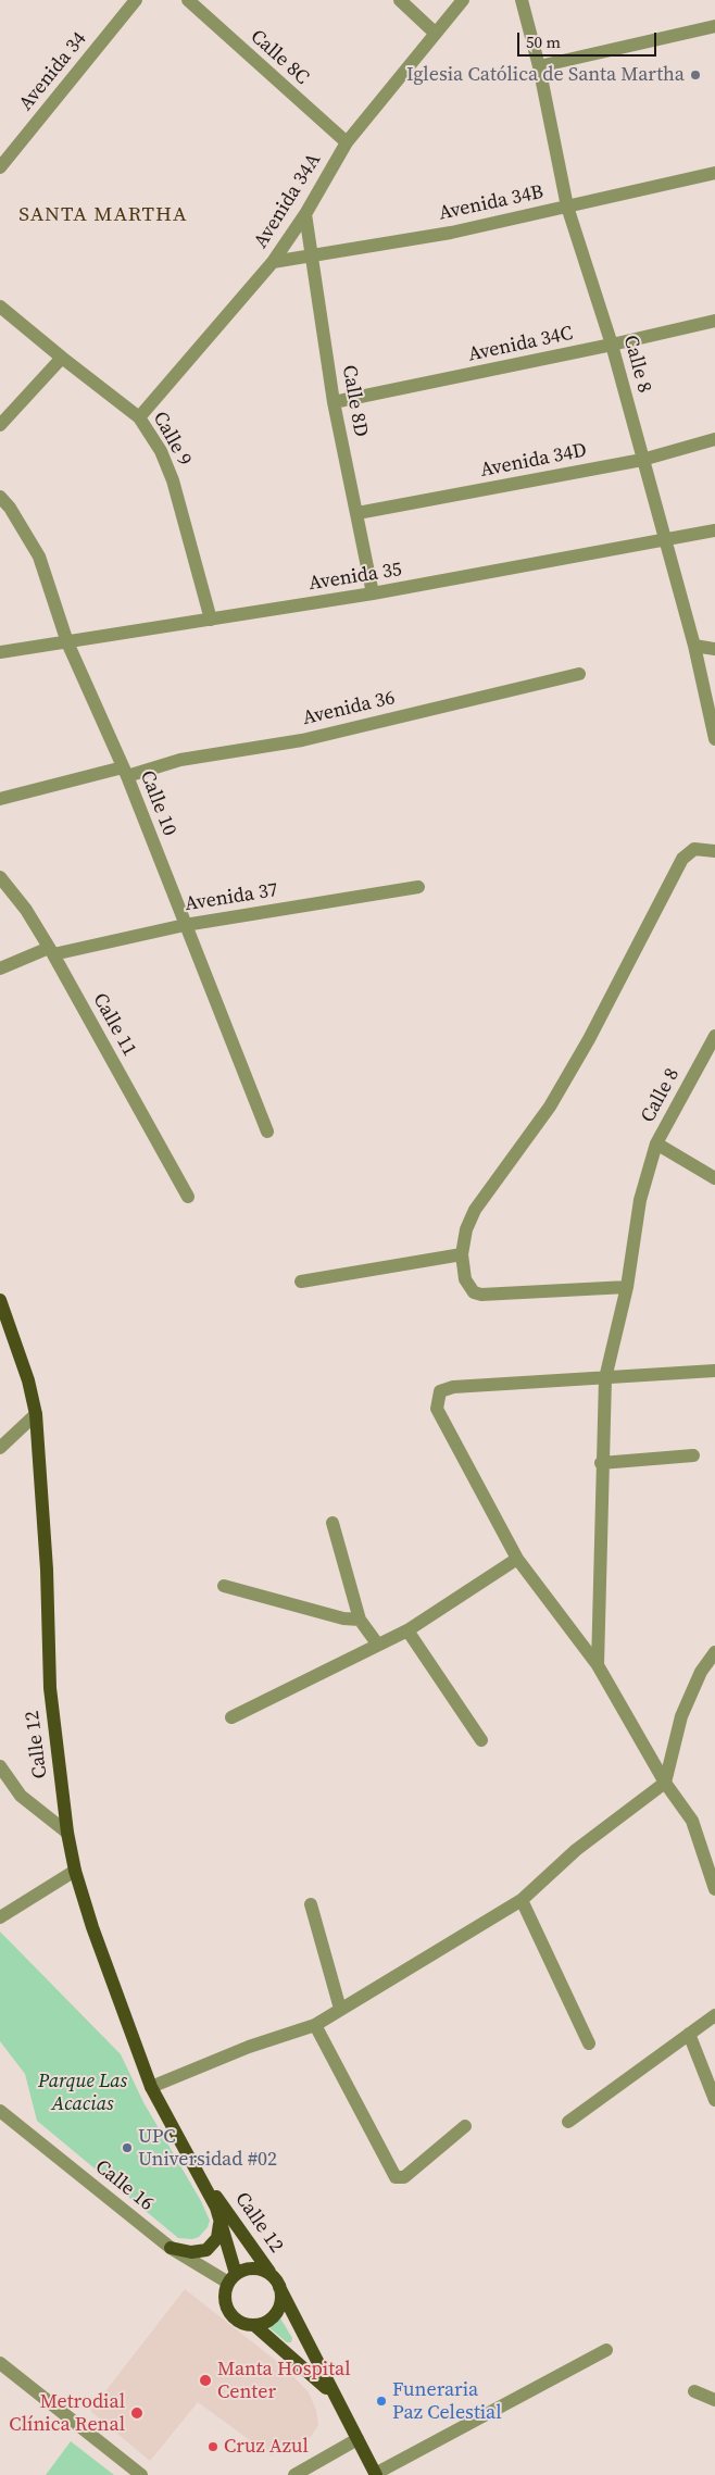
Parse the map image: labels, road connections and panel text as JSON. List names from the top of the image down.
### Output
{
  "streets": {
    "main road": ["Calle 12"],
    "street": [
      "Calle 8C",
      "Avenida 34",
      "Avenida 34A",
      "Avenida 34B",
      "Avenida 34C",
      "Calle 8",
      "Calle 8D",
      "Calle 9",
      "Avenida 34D",
      "Avenida 35",
      "Avenida 36",
      "Calle 10",
      "Avenida 37",
      "Calle 11",
      "Calle 16"
    ]
  },
  "crossings": [
    ["Calle 8C", "Avenida 34A"],
    ["Avenida 34A", "Avenida 34B"],
    ["Avenida 34A", "Calle 8D"],
    ["Avenida 34A", "Calle 9"],
    ["Avenida 34B", "Calle 8"],
    ["Avenida 34B", "Calle 8D"],
    ["Avenida 34C", "Calle 8"],
    ["Avenida 34C", "Calle 8D"],
    ["Calle 8", "Avenida 34D"],
    ["Calle 8", "Avenida 35"],
    ["Calle 8D", "Avenida 34D"],
    ["Calle 8D", "Avenida 35"],
    ["Calle 9", "Avenida 35"],
    ["Avenida 35", "Calle 10"],
    ["Avenida 36", "Calle 10"],
    ["Calle 10", "Avenida 37"],
    ["Avenida 37", "Calle 11"],
    ["Calle 12", "Calle 16"]
  ],
  "districts": ["SANTA MARTHA"],
  "parks": ["Parque Las Acacias"],
  "places": [
    "Iglesia Católica de Santa Martha",
    "UPC Universidad #02",
    "Manta Hospital Center",
    "Funeraria Paz Celestial",
    "Metrodial Clínica Renal",
    "Cruz Azul"
  ],
  "scale_bar": "50 m"
}
